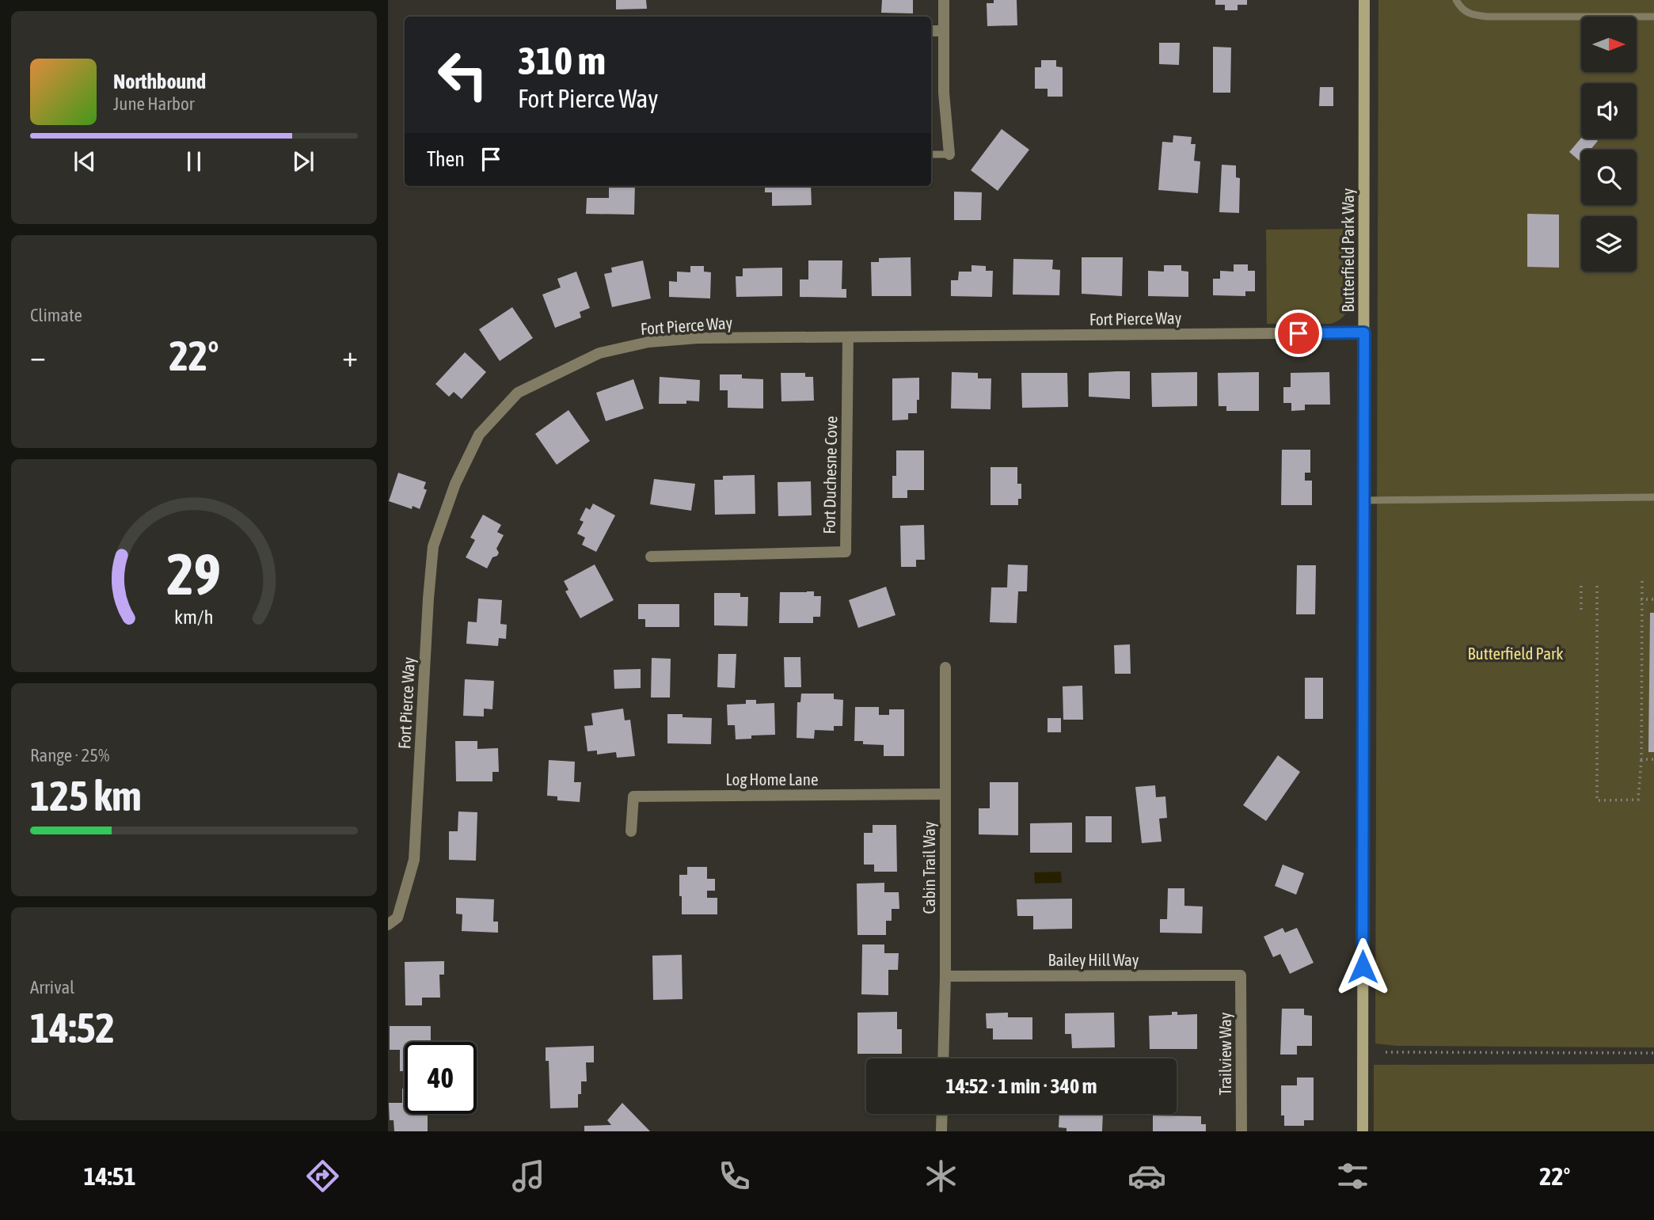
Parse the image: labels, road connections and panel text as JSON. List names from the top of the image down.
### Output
{
  "streets": {
    "street": [
      "Butterfield Park Way",
      "Fort Pierce Way",
      "Fort Duchesne Cove",
      "Log Home Lane",
      "Cabin Trail Way",
      "Bailey Hill Way",
      "Trailview Way"
    ]
  },
  "crossings": [
    ["Butterfield Park Way", "Fort Pierce Way"],
    ["Fort Pierce Way", "Fort Duchesne Cove"],
    ["Log Home Lane", "Cabin Trail Way"],
    ["Cabin Trail Way", "Bailey Hill Way"],
    ["Bailey Hill Way", "Trailview Way"]
  ],
  "parks": ["Butterfield Park"],
  "north": "right",
  "page": {
    "turn": ["310 m", "Fort Pierce Way"],
    "song": ["Northbound", "June Harbor"],
    "then": "Then",
    "tile": [
      "Climate",
      ["Range · 25%", "125 km"],
      ["Arrival", "14:52"]
    ],
    "heat": ["−", "22°", "+"],
    "limit": "40",
    "trip": "14:52 · 1 min · 340 m",
    "tabs": ["14:51", "22°"],
    "gauge": ["29", "km/h"]
  }
}
